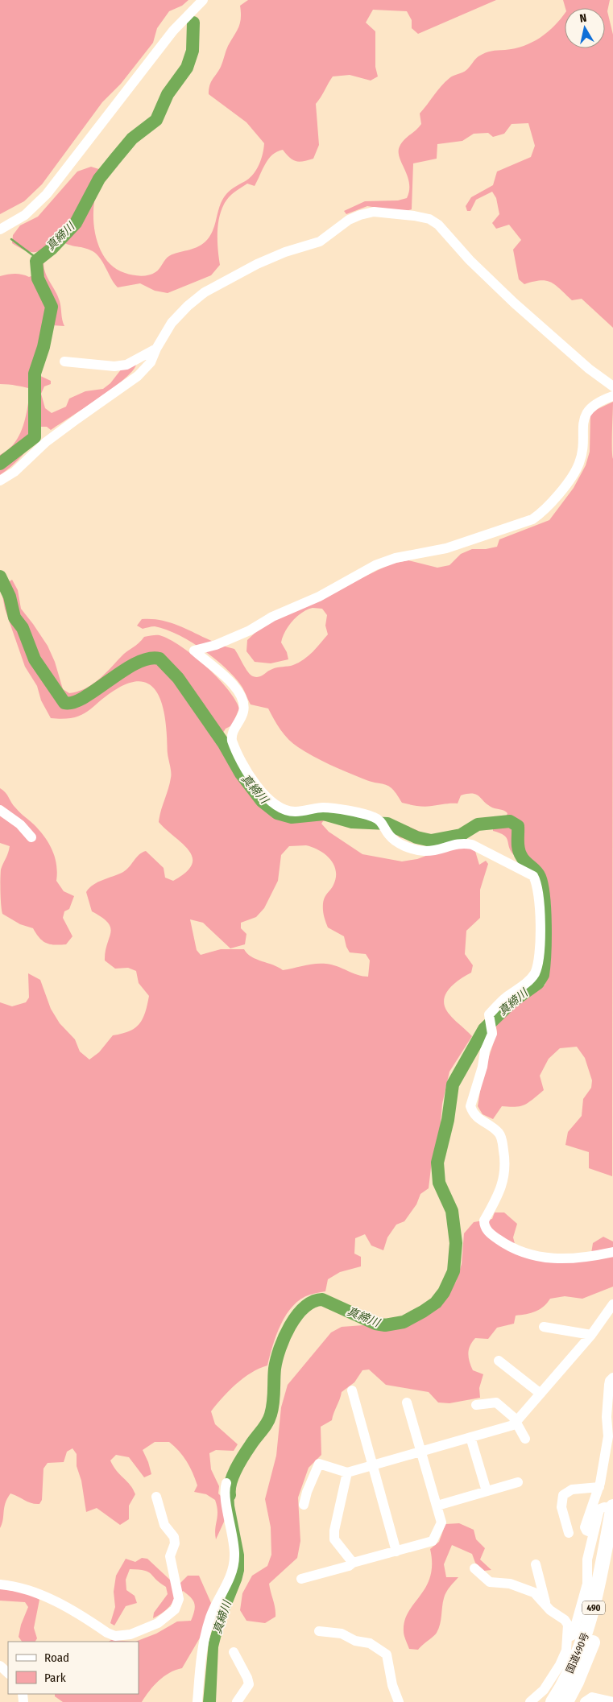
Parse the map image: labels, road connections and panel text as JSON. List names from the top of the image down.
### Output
{
  "streets": {
    "highway": ["490", "国道490号"]
  },
  "water": ["真締川"],
  "legend": ["Road", "Park"],
  "north": "top"
}
